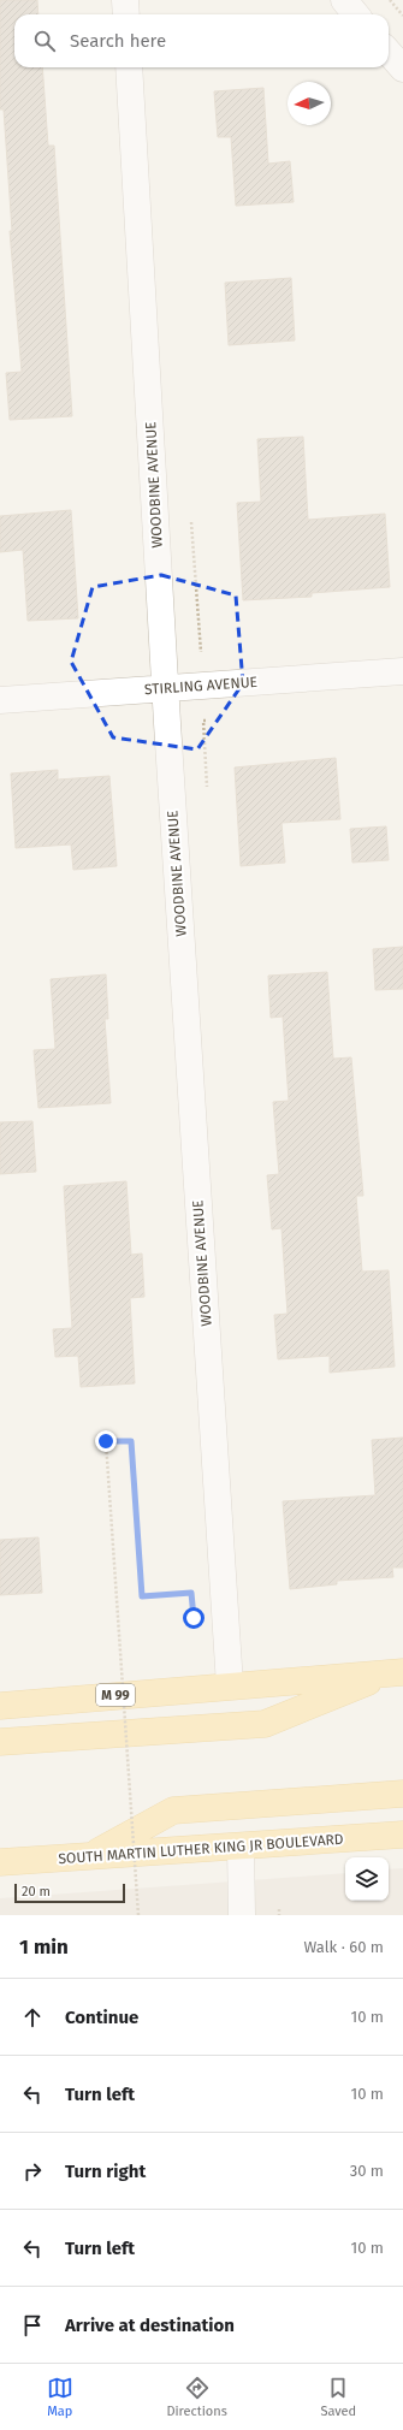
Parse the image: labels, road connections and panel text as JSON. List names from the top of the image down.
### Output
{
  "streets": {
    "main road": ["M 99", "SOUTH MARTIN LUTHER KING JR BOULEVARD"],
    "street": ["WOODBINE AVENUE", "STIRLING AVENUE"]
  },
  "crossings": [
    ["WOODBINE AVENUE", "STIRLING AVENUE"],
    ["WOODBINE AVENUE", "M 99"]
  ],
  "scale_bar": "20 m",
  "north": "left",
  "page": {
    "search": "Search here",
    "scale": "20 m",
    "heading": ["1 min", "Walk · 60 m"],
    "list": [
      ["Continue", "10 m"],
      ["Turn left", "10 m"],
      ["Turn right", "30 m"],
      ["Turn left", "10 m"],
      "Arrive at destination"
    ],
    "nav": ["Map", "Directions", "Saved"]
  }
}
